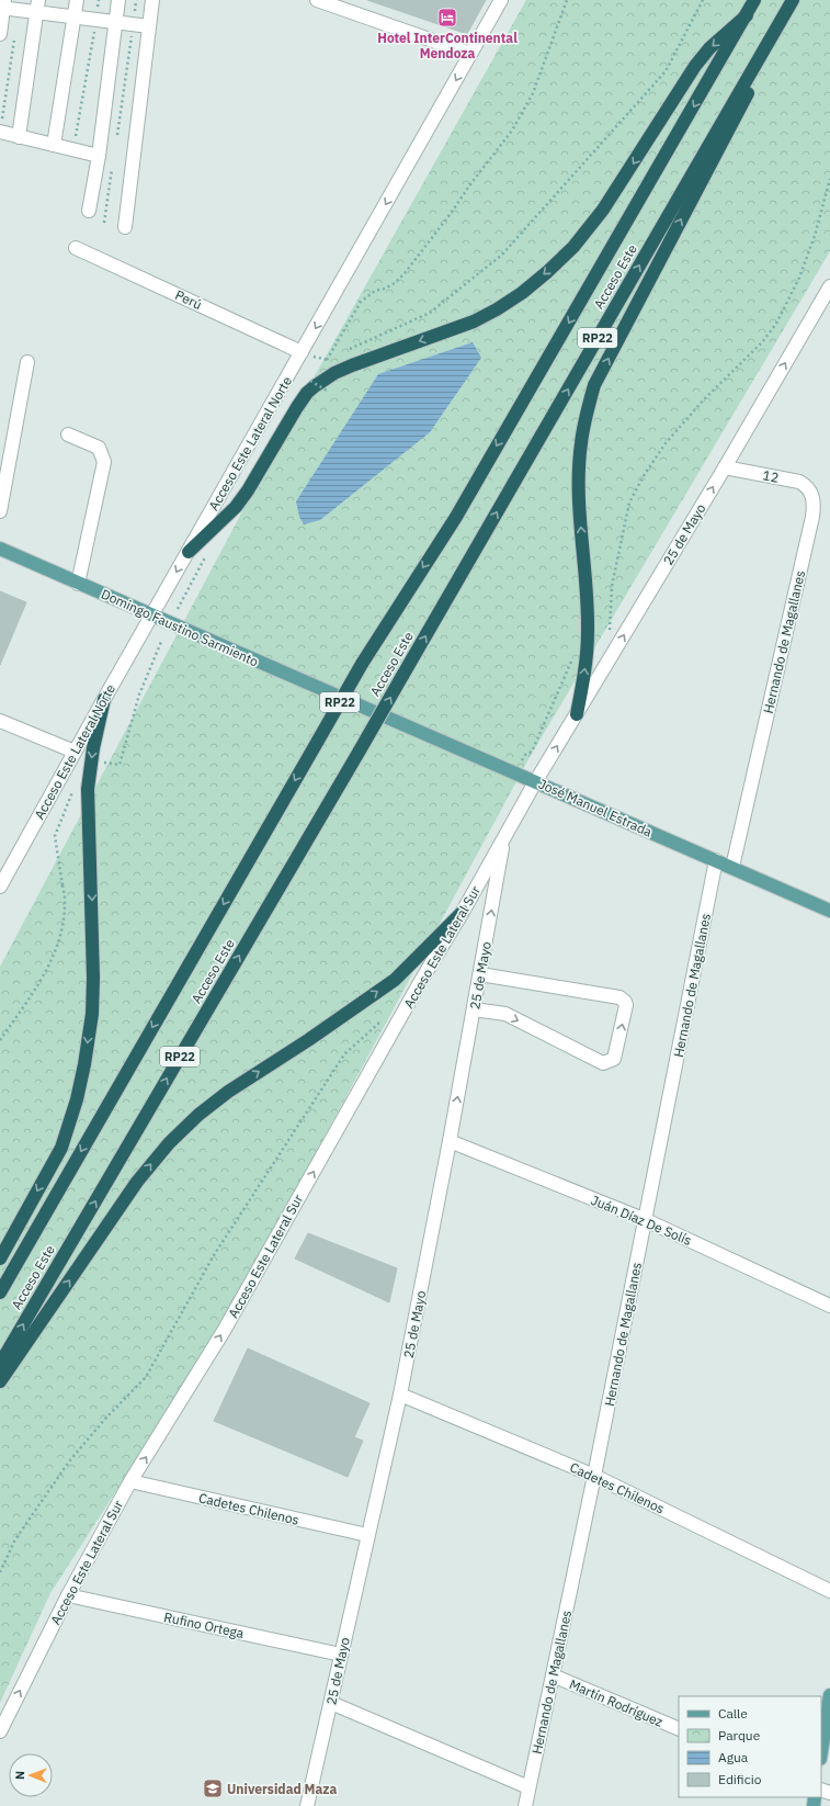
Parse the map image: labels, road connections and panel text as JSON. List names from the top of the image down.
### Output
{
  "streets": {
    "highway": ["Acceso Este", "RP22"],
    "main road": ["Domingo Faustino Sarmiento", "José Manuel Estrada"],
    "street": [
      "Perú",
      "Acceso Este Lateral Norte",
      "12",
      "25 de Mayo",
      "Hernando de Magallanes",
      "Acceso Este Lateral Sur",
      "Juán Díaz De Solís",
      "Cadetes Chilenos",
      "Rufino Ortega",
      "Martín Rodríguez"
    ]
  },
  "crossings": [
    ["Perú", "Acceso Este Lateral Norte"],
    ["Acceso Este Lateral Norte", "Domingo Faustino Sarmiento"],
    ["12", "25 de Mayo"],
    ["12", "Hernando de Magallanes"],
    ["25 de Mayo", "José Manuel Estrada"],
    ["25 de Mayo", "Acceso Este Lateral Sur"],
    ["25 de Mayo", "Juán Díaz De Solís"],
    ["25 de Mayo", "Cadetes Chilenos"],
    ["25 de Mayo", "Rufino Ortega"],
    ["Domingo Faustino Sarmiento", "José Manuel Estrada"],
    ["Hernando de Magallanes", "José Manuel Estrada"],
    ["Hernando de Magallanes", "Juán Díaz De Solís"],
    ["Hernando de Magallanes", "Cadetes Chilenos"],
    ["Hernando de Magallanes", "Martín Rodríguez"],
    ["José Manuel Estrada", "Acceso Este Lateral Sur"],
    ["Acceso Este Lateral Sur", "Cadetes Chilenos"],
    ["Acceso Este Lateral Sur", "Rufino Ortega"]
  ],
  "one_way": ["Acceso Este Lateral Norte", "25 de Mayo", "Acceso Este Lateral Sur"],
  "places": {
    "hotel": ["Hotel InterContinental Mendoza"],
    "school or university": ["Universidad Maza"]
  },
  "legend": [
    "Calle",
    "Parque",
    "Agua",
    "Edificio"
  ],
  "north": "left"
}
